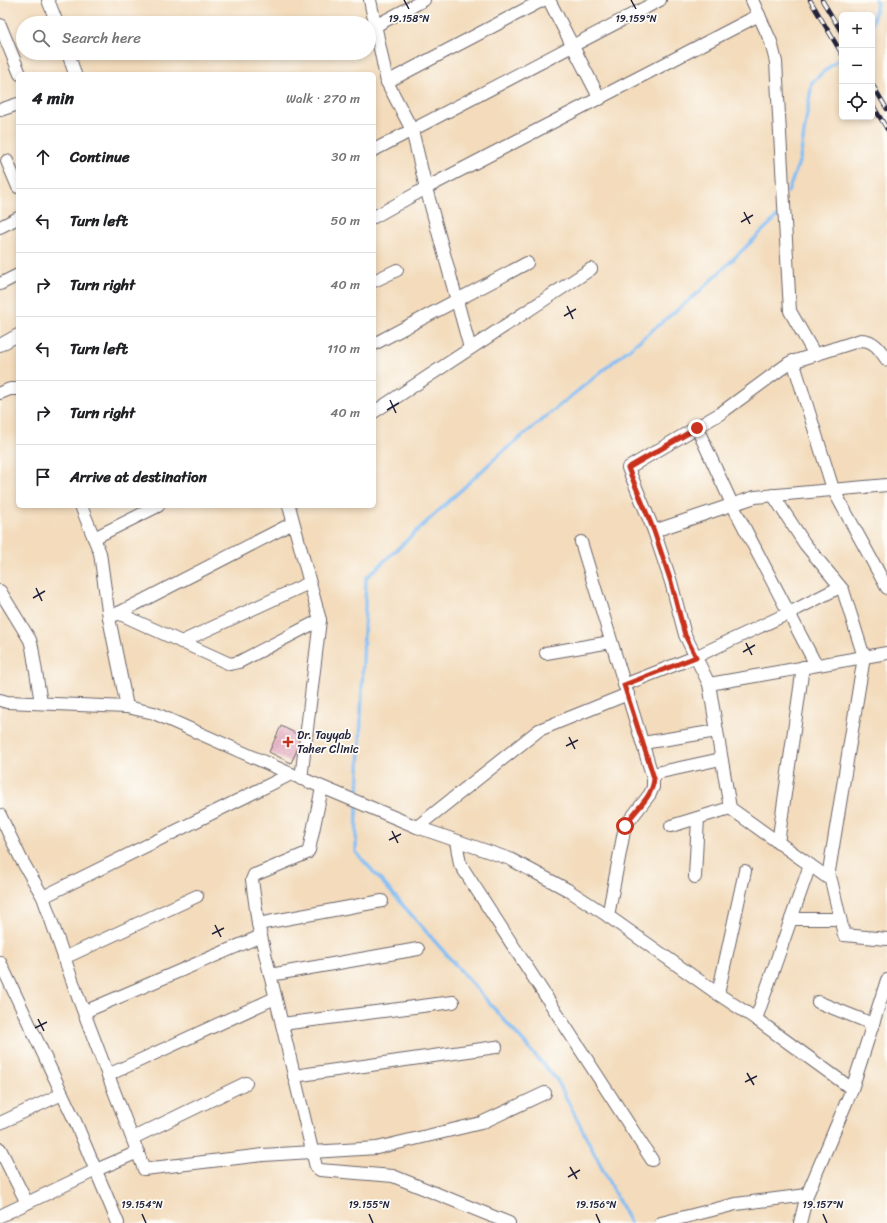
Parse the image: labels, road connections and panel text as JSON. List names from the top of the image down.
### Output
{
  "places": {
    "health": ["Dr. Tayyab Taher Clinic"]
  },
  "page": {
    "map_buttons": ["+", "−"],
    "search": "Search here",
    "heading": ["4 min", "Walk · 270 m"],
    "list": [
      ["Continue", "30 m"],
      ["Turn left", "50 m"],
      ["Turn right", "40 m"],
      ["Turn left", "110 m"],
      ["Turn right", "40 m"],
      "Arrive at destination"
    ]
  },
  "coordinates": [
    "19.158°N",
    "19.159°N",
    "19.154°N",
    "19.155°N",
    "19.156°N",
    "19.157°N"
  ]
}
